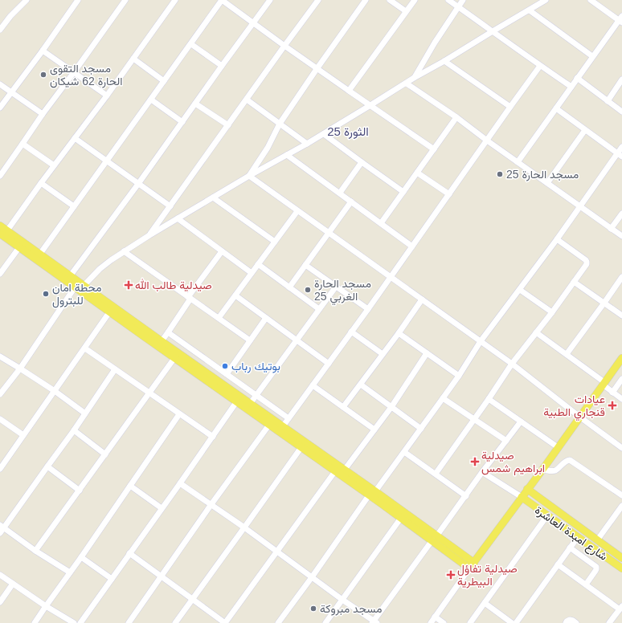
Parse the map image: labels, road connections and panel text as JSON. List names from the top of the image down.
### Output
{
  "streets": {
    "main road": ["شارع امبدة العاشرة"]
  },
  "districts": ["الثورة 25"],
  "places": {
    "other": [
      "مسجد التقوى الحارة 62 شيكان",
      "مسجد الحارة 25",
      "مسجد الحارة 25 الغربي",
      "محطة امان للبترول",
      "بوتيك رباب",
      "مسجد مبروكة"
    ],
    "health": [
      "صيدلية طالب الله",
      "عيادات قنجاري الطبية",
      "صيدلية ابراهيم شمس",
      "صيدلية تفاؤل البيطرية"
    ]
  }
}
